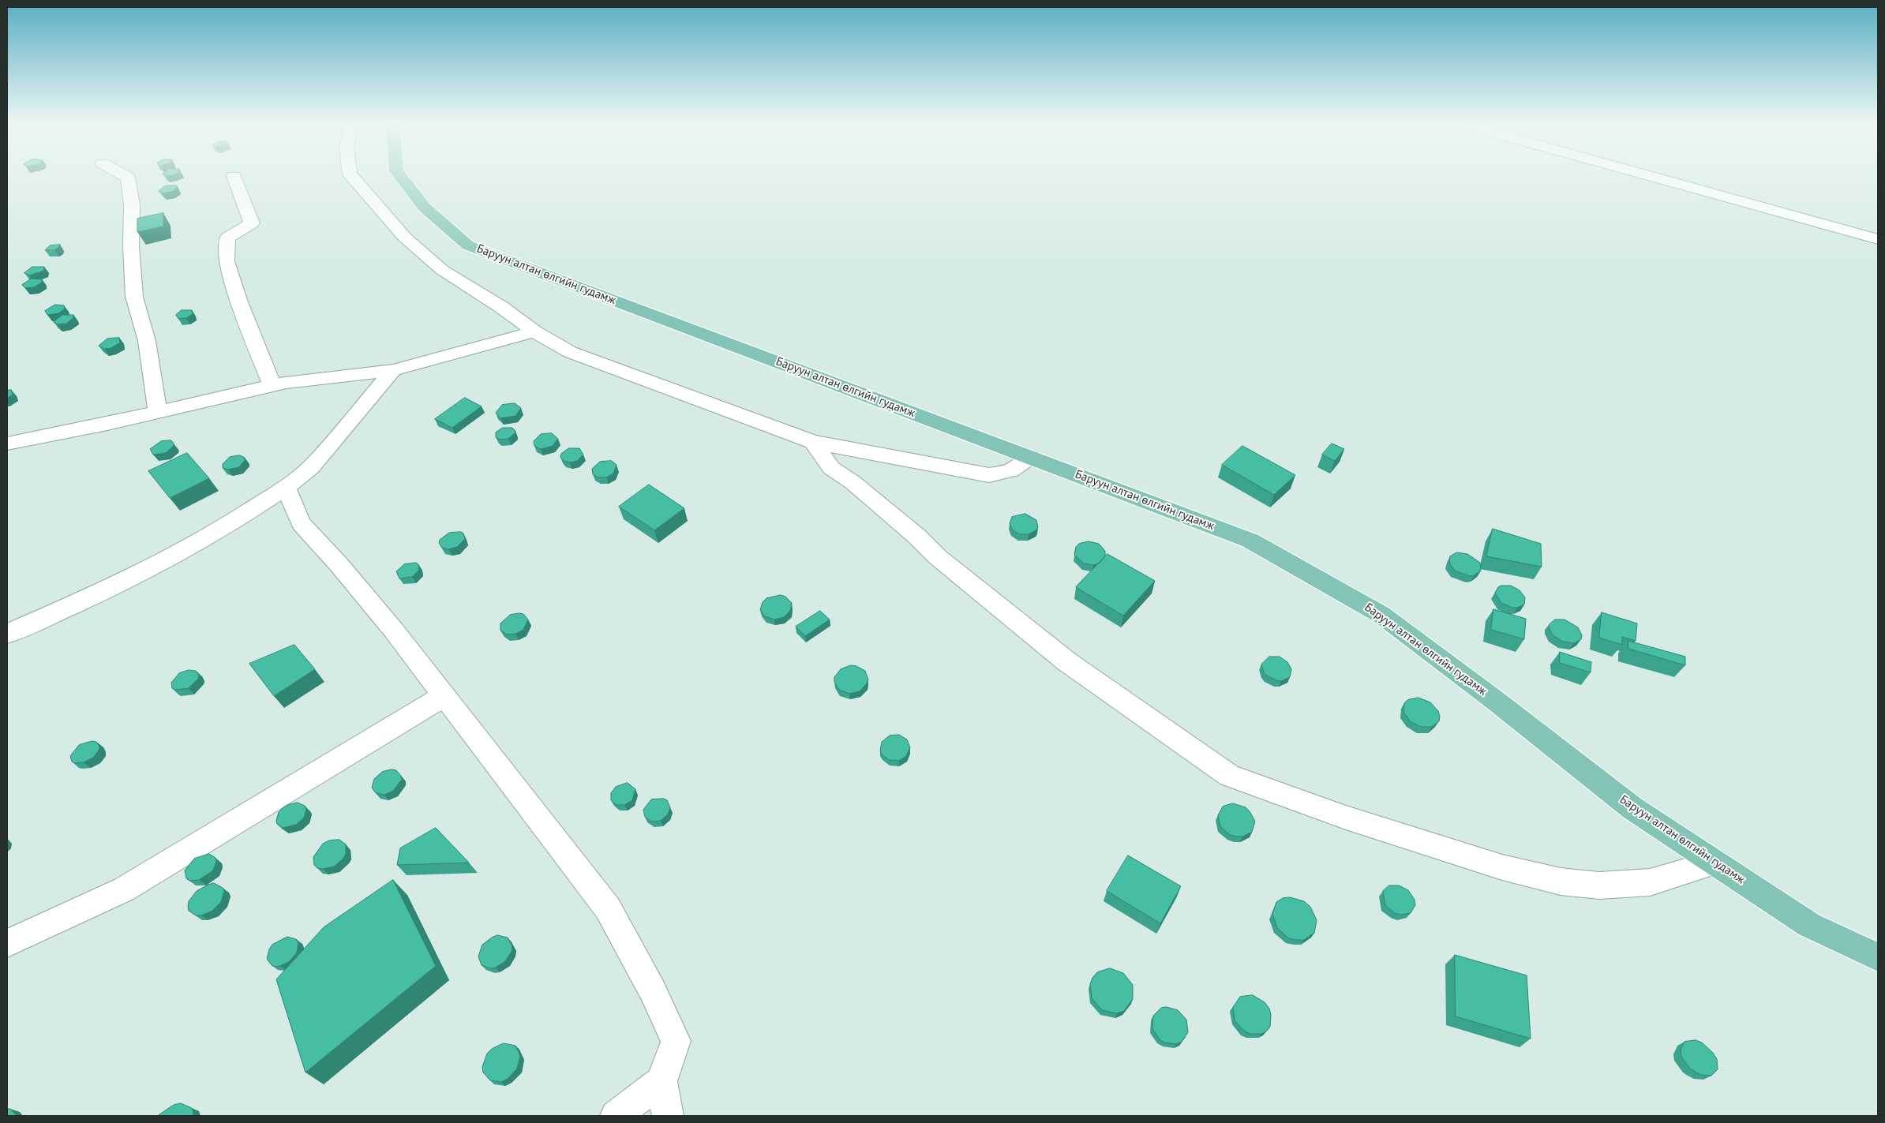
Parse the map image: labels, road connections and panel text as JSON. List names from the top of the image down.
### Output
{
  "streets": {
    "main road": ["Баруун алтан өлгийн гудамж"]
  }
}
